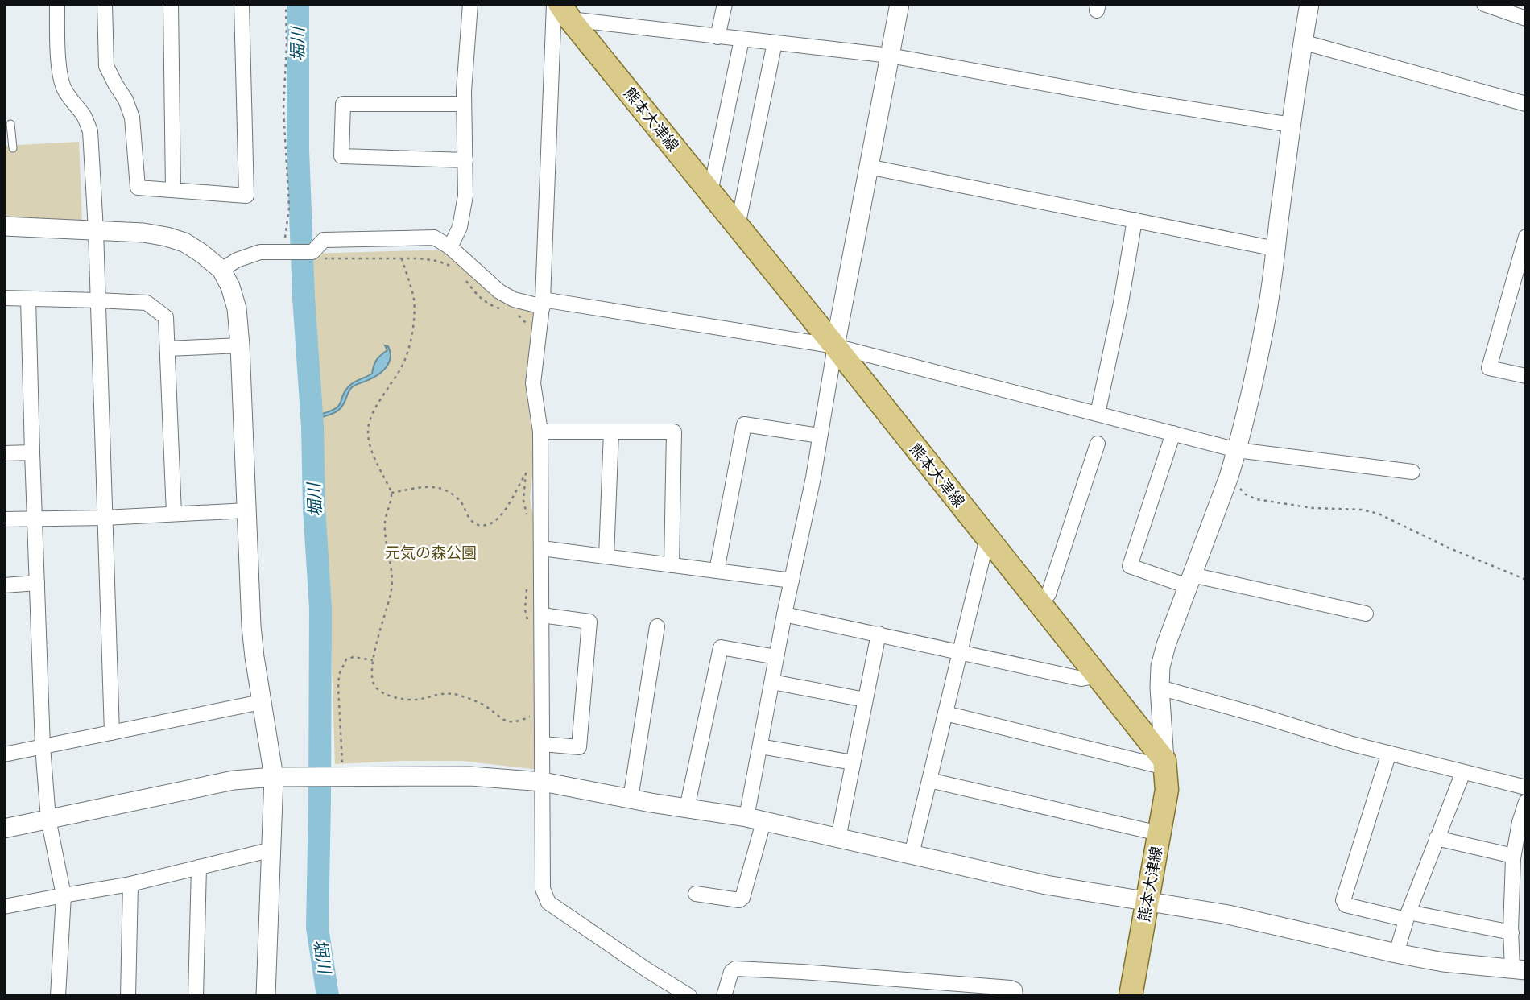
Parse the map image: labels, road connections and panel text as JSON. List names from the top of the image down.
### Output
{
  "streets": {
    "main road": ["熊本大津線"]
  },
  "water": ["堀川"],
  "parks": ["元気の森公園"]
}
